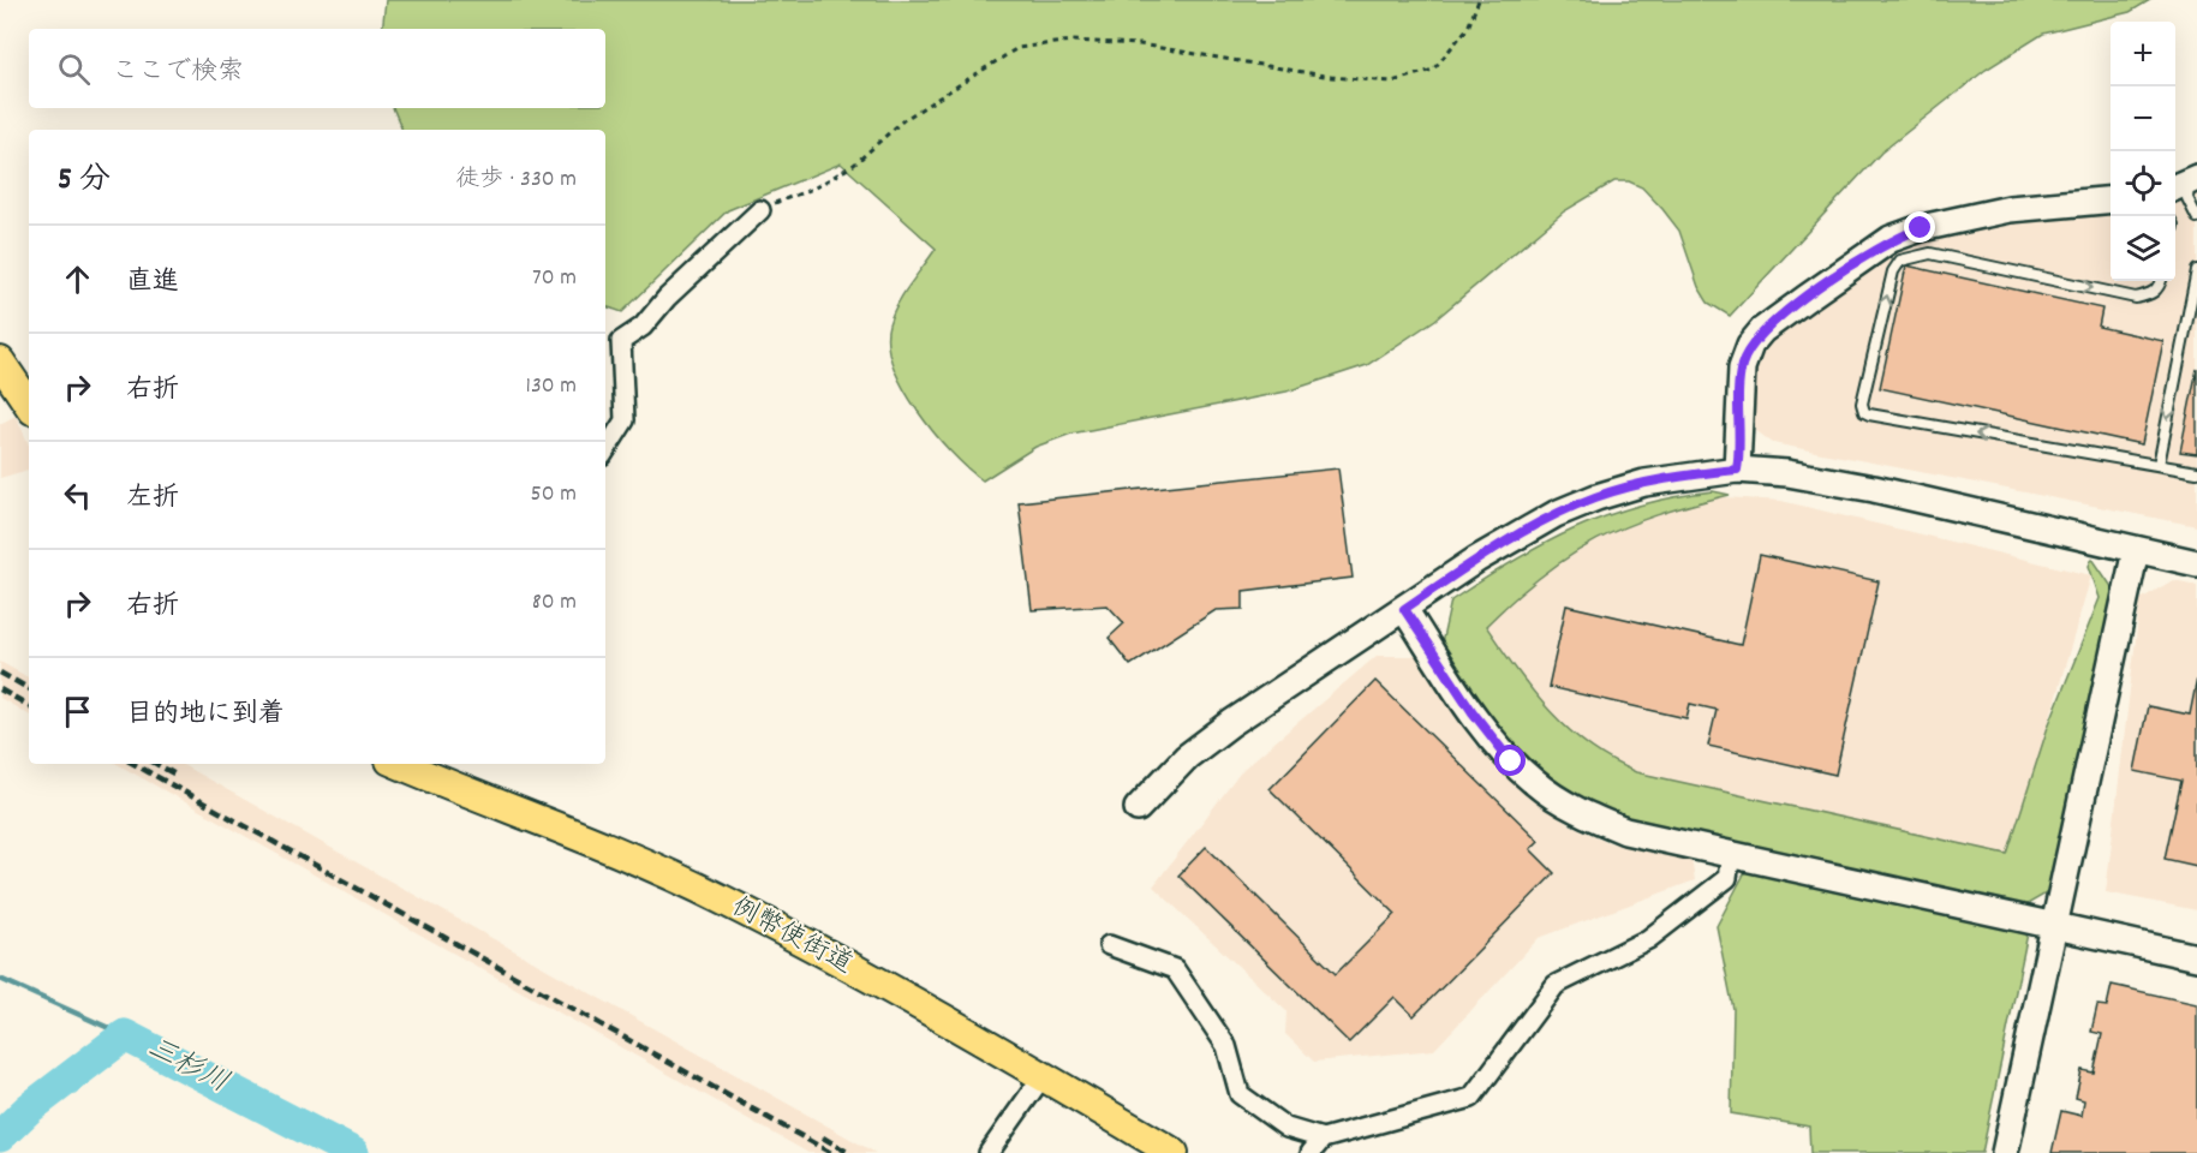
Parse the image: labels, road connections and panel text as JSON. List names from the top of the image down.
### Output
{
  "streets": {
    "main road": ["例幣使街道"]
  },
  "water": ["三杉川"],
  "page": {
    "map_buttons": ["+", "−"],
    "search": "ここで検索",
    "heading": ["5 分", "徒歩 · 330 m"],
    "list": [
      ["直進", "70 m"],
      ["右折", "130 m"],
      ["左折", "50 m"],
      ["右折", "80 m"],
      "目的地に到着"
    ]
  }
}
